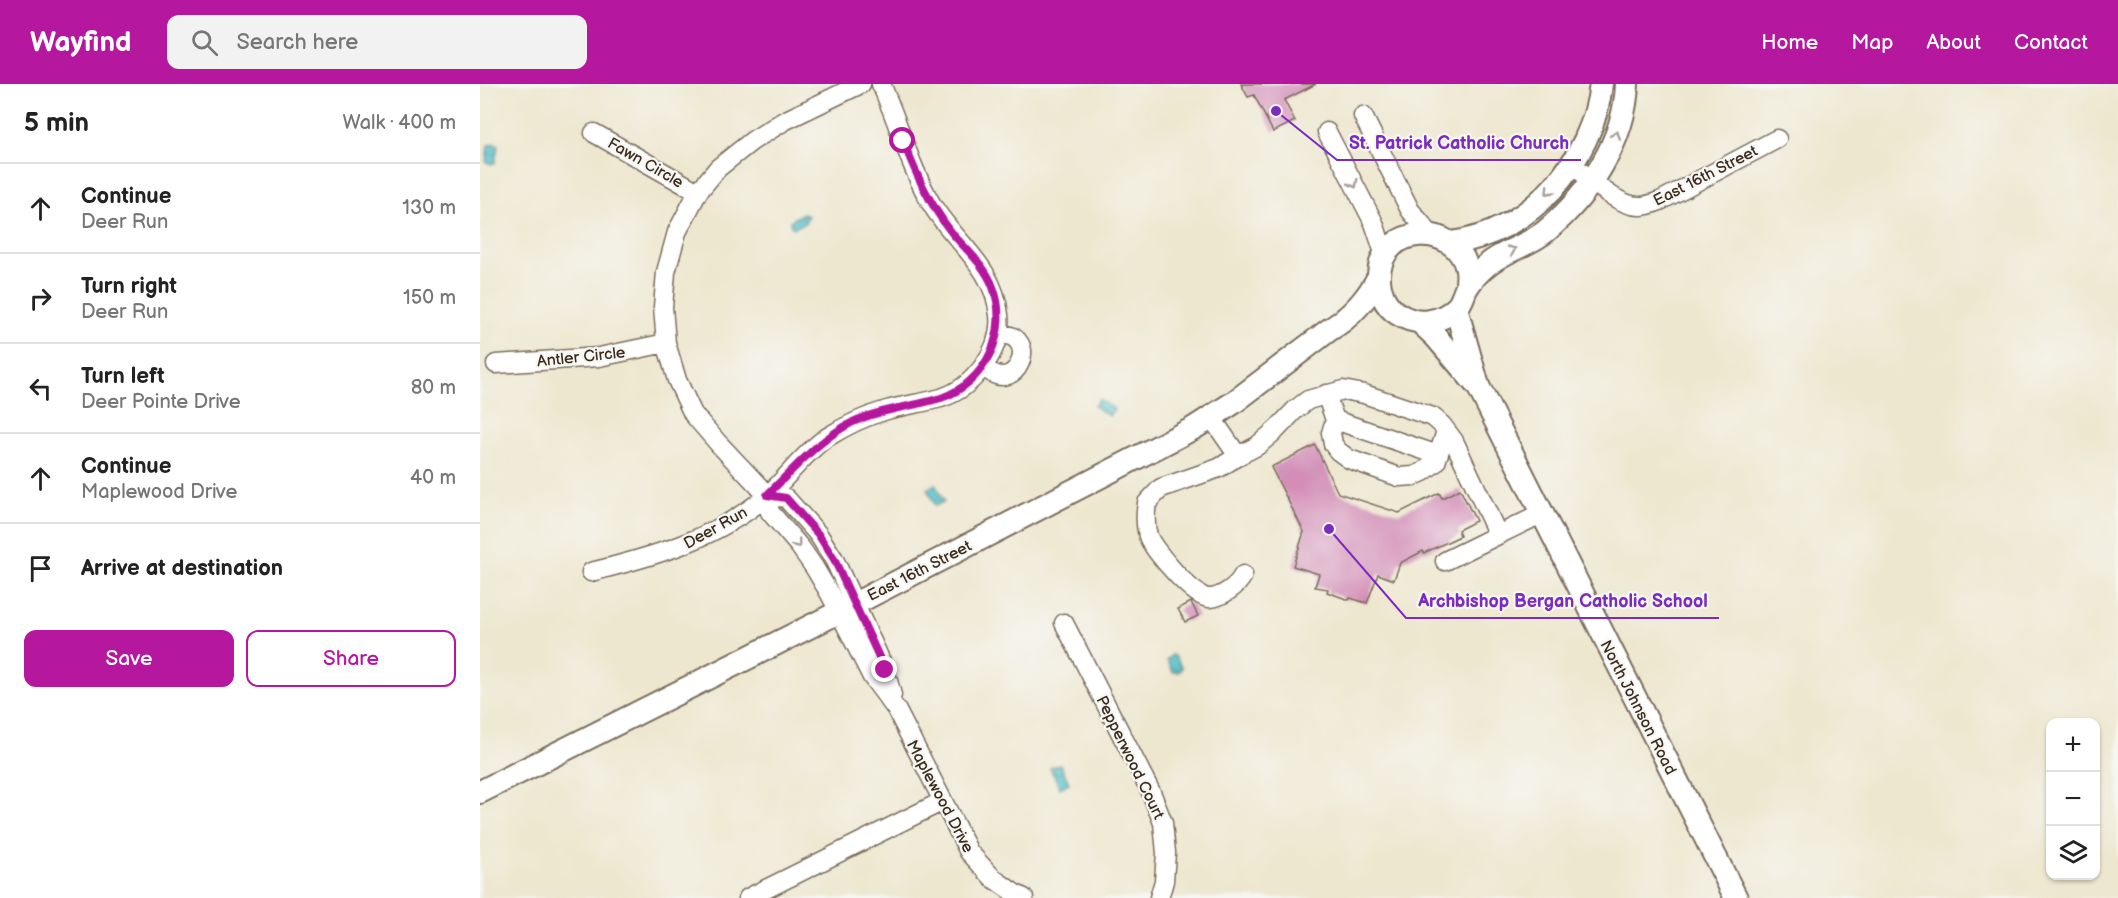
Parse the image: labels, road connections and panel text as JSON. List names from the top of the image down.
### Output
{
  "streets": {
    "main road": ["East 16th Street", "North Johnson Road"],
    "street": [
      "Fawn Circle",
      "Antler Circle",
      "Deer Run",
      "Pepperwood Court",
      "Maplewood Drive"
    ]
  },
  "crossings": [
    ["East 16th Street", "North Johnson Road"],
    ["East 16th Street", "Maplewood Drive"],
    ["Deer Run", "Maplewood Drive"]
  ],
  "places": ["St. Patrick Catholic Church", "Archbishop Bergan Catholic School"],
  "page": {
    "header": "Wayfind",
    "search": "Search here",
    "nav": [
      "Home",
      "Map",
      "About",
      "Contact"
    ],
    "heading": ["5 min", "Walk · 400 m"],
    "list": [
      ["Continue", "Deer Run", "130 m"],
      ["Turn right", "Deer Run", "150 m"],
      ["Turn left", "Deer Pointe Drive", "80 m"],
      ["Continue", "Maplewood Drive", "40 m"],
      "Arrive at destination"
    ],
    "buttons": ["Save", "Share"],
    "map_buttons": ["+", "−"]
  }
}
